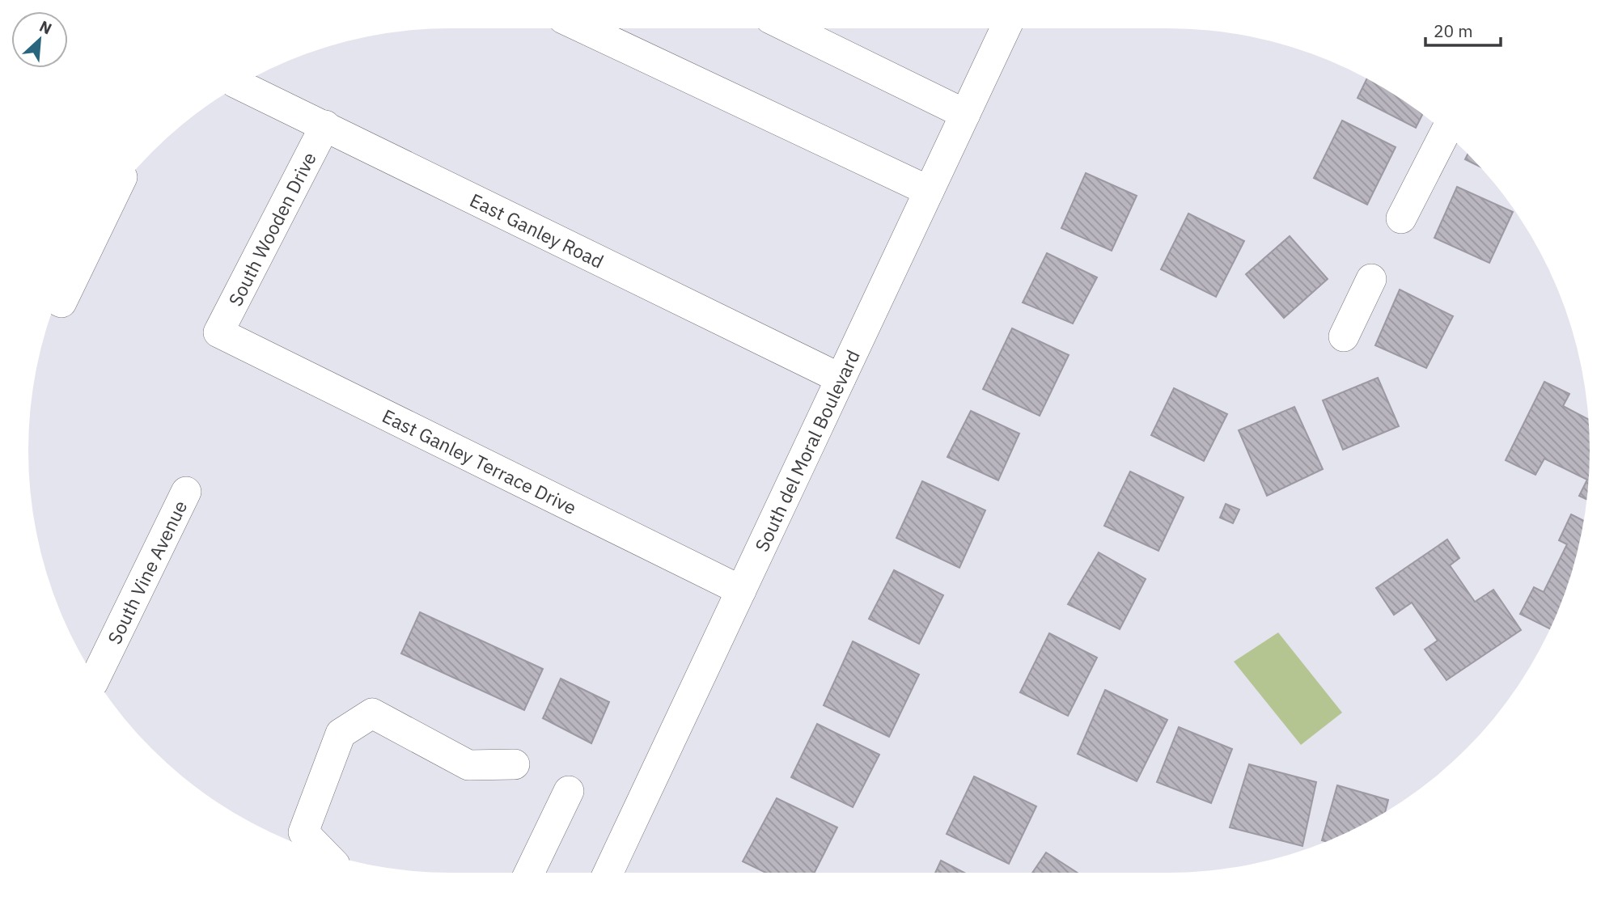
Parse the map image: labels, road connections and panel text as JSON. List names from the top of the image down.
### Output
{
  "streets": {
    "street": [
      "South Wooden Drive",
      "East Ganley Road",
      "South del Moral Boulevard",
      "East Ganley Terrace Drive",
      "South Vine Avenue"
    ]
  },
  "crossings": [
    ["South Wooden Drive", "East Ganley Road"],
    ["South Wooden Drive", "East Ganley Terrace Drive"],
    ["East Ganley Road", "South del Moral Boulevard"],
    ["South del Moral Boulevard", "East Ganley Terrace Drive"]
  ],
  "scale_bar": "20 m",
  "north": "top right"
}
